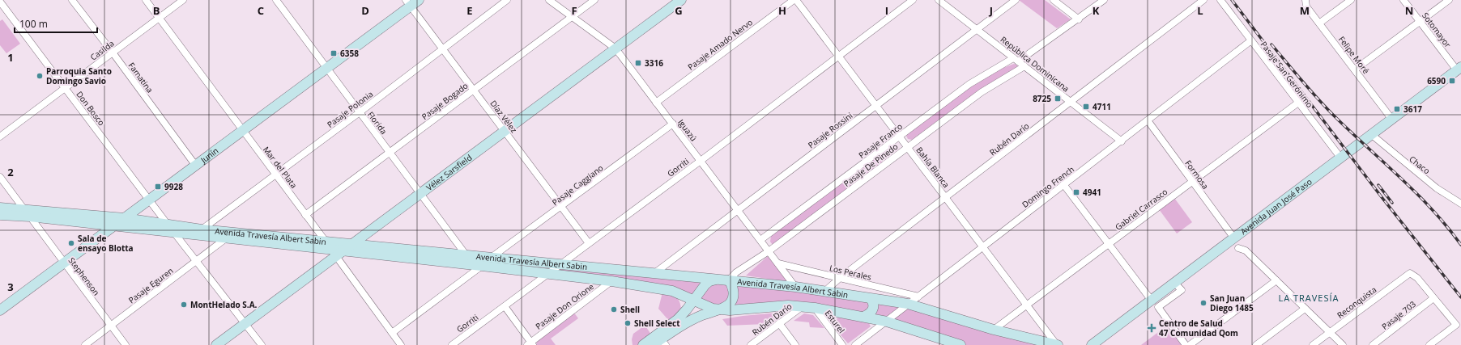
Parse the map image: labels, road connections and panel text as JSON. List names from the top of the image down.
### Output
{
  "streets": {
    "main road": [
      "Junín",
      "Vélez Sarsfield",
      "Avenida Juan José Paso",
      "Avenida Travesía Albert Sabin"
    ],
    "street": [
      "Sotomayor",
      "Pasaje Amado Nervo",
      "Casilda",
      "Felipe Moré",
      "República Dominicana",
      "Pasaje San Gerónimo",
      "Famatina",
      "Pasaje Bogado",
      "Don Bosco",
      "Pasaje Polonia",
      "Díaz Vélez",
      "Florida",
      "Iguazú",
      "Pasaje Rossini",
      "Rubén Darío",
      "Pasaje Franco",
      "Pasaje De Pinedo",
      "Chaco",
      "Mar del Plata",
      "Gorriti",
      "Bahía Blanca",
      "Formosa",
      "Pasaje Caggiano",
      "Domingo French",
      "Gabriel Carrasco",
      "Los Perales",
      "Stephenson",
      "Pasaje Eguren",
      "Reconquista",
      "Pasaje Don Orione",
      "Pasaje 703",
      "Esturel"
    ]
  },
  "crossings": [
    ["Sotomayor", "Avenida Juan José Paso"],
    ["Pasaje Amado Nervo", "Iguazú"],
    ["Pasaje Amado Nervo", "Bahía Blanca"],
    ["Casilda", "Famatina"],
    ["Casilda", "Don Bosco"],
    ["Casilda", "Mar del Plata"],
    ["Felipe Moré", "Avenida Juan José Paso"],
    ["República Dominicana", "Pasaje Rossini"],
    ["República Dominicana", "Rubén Darío"],
    ["República Dominicana", "Pasaje Franco"],
    ["República Dominicana", "Pasaje De Pinedo"],
    ["República Dominicana", "Domingo French"],
    ["Pasaje San Gerónimo", "Domingo French"],
    ["Pasaje San Gerónimo", "Avenida Juan José Paso"],
    ["Pasaje San Gerónimo", "Gabriel Carrasco"],
    ["Famatina", "Junín"],
    ["Pasaje Bogado", "Díaz Vélez"],
    ["Pasaje Bogado", "Florida"],
    ["Pasaje Bogado", "Iguazú"],
    ["Pasaje Bogado", "Mar del Plata"],
    ["Don Bosco", "Junín"],
    ["Don Bosco", "Avenida Travesía Albert Sabin"],
    ["Pasaje Polonia", "Díaz Vélez"],
    ["Pasaje Polonia", "Florida"],
    ["Pasaje Polonia", "Mar del Plata"],
    ["Pasaje Polonia", "Avenida Travesía Albert Sabin"],
    ["Díaz Vélez", "Junín"],
    ["Díaz Vélez", "Gorriti"],
    ["Díaz Vélez", "Vélez Sarsfield"],
    ["Díaz Vélez", "Pasaje Caggiano"],
    ["Florida", "Junín"],
    ["Florida", "Vélez Sarsfield"],
    ["Florida", "Avenida Travesía Albert Sabin"],
    ["Iguazú", "Pasaje Rossini"],
    ["Iguazú", "Pasaje Franco"],
    ["Iguazú", "Pasaje De Pinedo"],
    ["Iguazú", "Gorriti"],
    ["Iguazú", "Vélez Sarsfield"],
    ["Iguazú", "Pasaje Caggiano"],
    ["Iguazú", "Avenida Travesía Albert Sabin"],
    ["Iguazú", "Los Perales"],
    ["Pasaje Rossini", "Bahía Blanca"],
    ["Pasaje Rossini", "Avenida Travesía Albert Sabin"],
    ["Rubén Darío", "Bahía Blanca"],
    ["Rubén Darío", "Avenida Travesía Albert Sabin"],
    ["Rubén Darío", "Los Perales"],
    ["Pasaje Franco", "Bahía Blanca"],
    ["Junín", "Mar del Plata"],
    ["Junín", "Avenida Travesía Albert Sabin"],
    ["Junín", "Stephenson"],
    ["Pasaje De Pinedo", "Bahía Blanca"],
    ["Pasaje De Pinedo", "Avenida Travesía Albert Sabin"],
    ["Chaco", "Avenida Juan José Paso"],
    ["Mar del Plata", "Vélez Sarsfield"],
    ["Mar del Plata", "Avenida Travesía Albert Sabin"],
    ["Gorriti", "Bahía Blanca"],
    ["Gorriti", "Avenida Travesía Albert Sabin"],
    ["Bahía Blanca", "Domingo French"],
    ["Bahía Blanca", "Gabriel Carrasco"],
    ["Bahía Blanca", "Avenida Travesía Albert Sabin"],
    ["Vélez Sarsfield", "Avenida Travesía Albert Sabin"],
    ["Formosa", "Domingo French"],
    ["Formosa", "Avenida Juan José Paso"],
    ["Formosa", "Gabriel Carrasco"],
    ["Pasaje Caggiano", "Avenida Travesía Albert Sabin"],
    ["Domingo French", "Avenida Travesía Albert Sabin"],
    ["Domingo French", "Los Perales"],
    ["Gabriel Carrasco", "Avenida Travesía Albert Sabin"],
    ["Avenida Travesía Albert Sabin", "Stephenson"],
    ["Avenida Travesía Albert Sabin", "Pasaje Eguren"],
    ["Avenida Travesía Albert Sabin", "Pasaje Don Orione"],
    ["Avenida Travesía Albert Sabin", "Esturel"],
    ["Stephenson", "Pasaje Eguren"],
    ["Reconquista", "Pasaje 703"]
  ],
  "districts": ["LA TRAVESÍA"],
  "places": {
    "transit": [
      "6358",
      "3316",
      "6590",
      "8725",
      "4711",
      "3617",
      "9928",
      "4941"
    ],
    "other": [
      "Parroquia Santo Domingo Savio",
      "Sala de ensayo Blotta",
      "San Juan Diego 1485",
      "MontHelado S.A.",
      "Shell",
      "Shell Select"
    ],
    "health": ["Centro de Salud 47 Comunidad Qom"]
  },
  "scale_bar": "100 m",
  "grid": {
    "columns": [
      "B",
      "C",
      "D",
      "E",
      "F",
      "G",
      "H",
      "I",
      "J",
      "K",
      "L",
      "M",
      "N"
    ],
    "rows": ["1", "2", "3"]
  }
}
